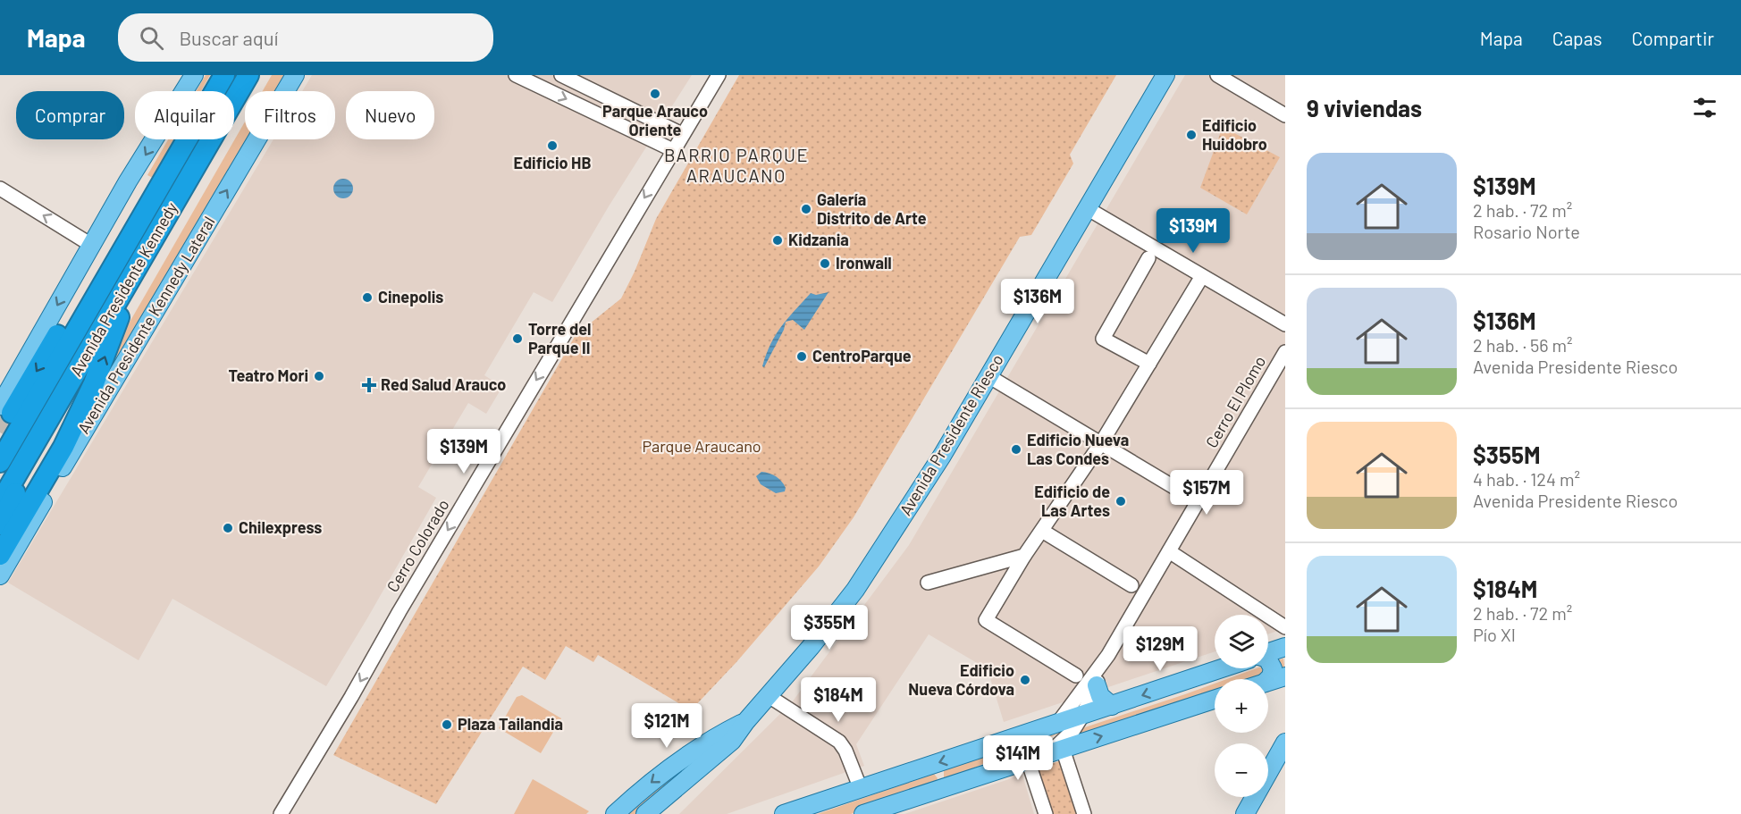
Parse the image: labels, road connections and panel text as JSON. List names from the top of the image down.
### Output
{
  "streets": {
    "highway": ["Avenida Presidente Kennedy"],
    "main road": ["Avenida Presidente Kennedy Lateral", "Avenida Presidente Riesco"],
    "street": ["Cerro El Plomo", "Cerro Colorado"]
  },
  "one_way": ["Cerro Colorado"],
  "districts": ["BARRIO PARQUE ARAUCANO"],
  "parks": ["Parque Araucano"],
  "places": {
    "other": [
      "Parque Arauco Oriente",
      "Edificio Huidobro",
      "Edificio HB",
      "Galería Distrito de Arte",
      "Kidzania",
      "Ironwall",
      "Cinepolis",
      "Torre del Parque II",
      "CentroParque",
      "Teatro Mori",
      "Edificio Nueva Las Condes",
      "Edificio de Las Artes",
      "Chilexpress",
      "Edificio Nueva Córdova",
      "Plaza Tailandia"
    ],
    "health": ["Red Salud Arauco"]
  },
  "page": {
    "header": "Mapa",
    "search": "Buscar aquí",
    "nav": ["Mapa", "Capas", "Compartir"],
    "heading": "9 viviendas",
    "chip": [
      "Comprar",
      "Alquilar",
      "Filtros",
      "Nuevo"
    ],
    "list": [
      {
        "name": "$139M",
        "note": "2 hab. · 72 m² · Rosario Norte"
      },
      {
        "name": "$136M",
        "note": "2 hab. · 56 m² · Avenida Presidente Riesco"
      },
      {
        "name": "$355M",
        "note": "4 hab. · 124 m² · Avenida Presidente Riesco"
      },
      {
        "name": "$184M",
        "note": "2 hab. · 72 m² · Pío XI"
      }
    ],
    "price": [
      "$139M",
      "$136M",
      "$139M",
      "$157M",
      "$355M",
      "$129M",
      "$184M",
      "$121M",
      "$141M"
    ],
    "map_buttons": ["+", "−"]
  }
}
